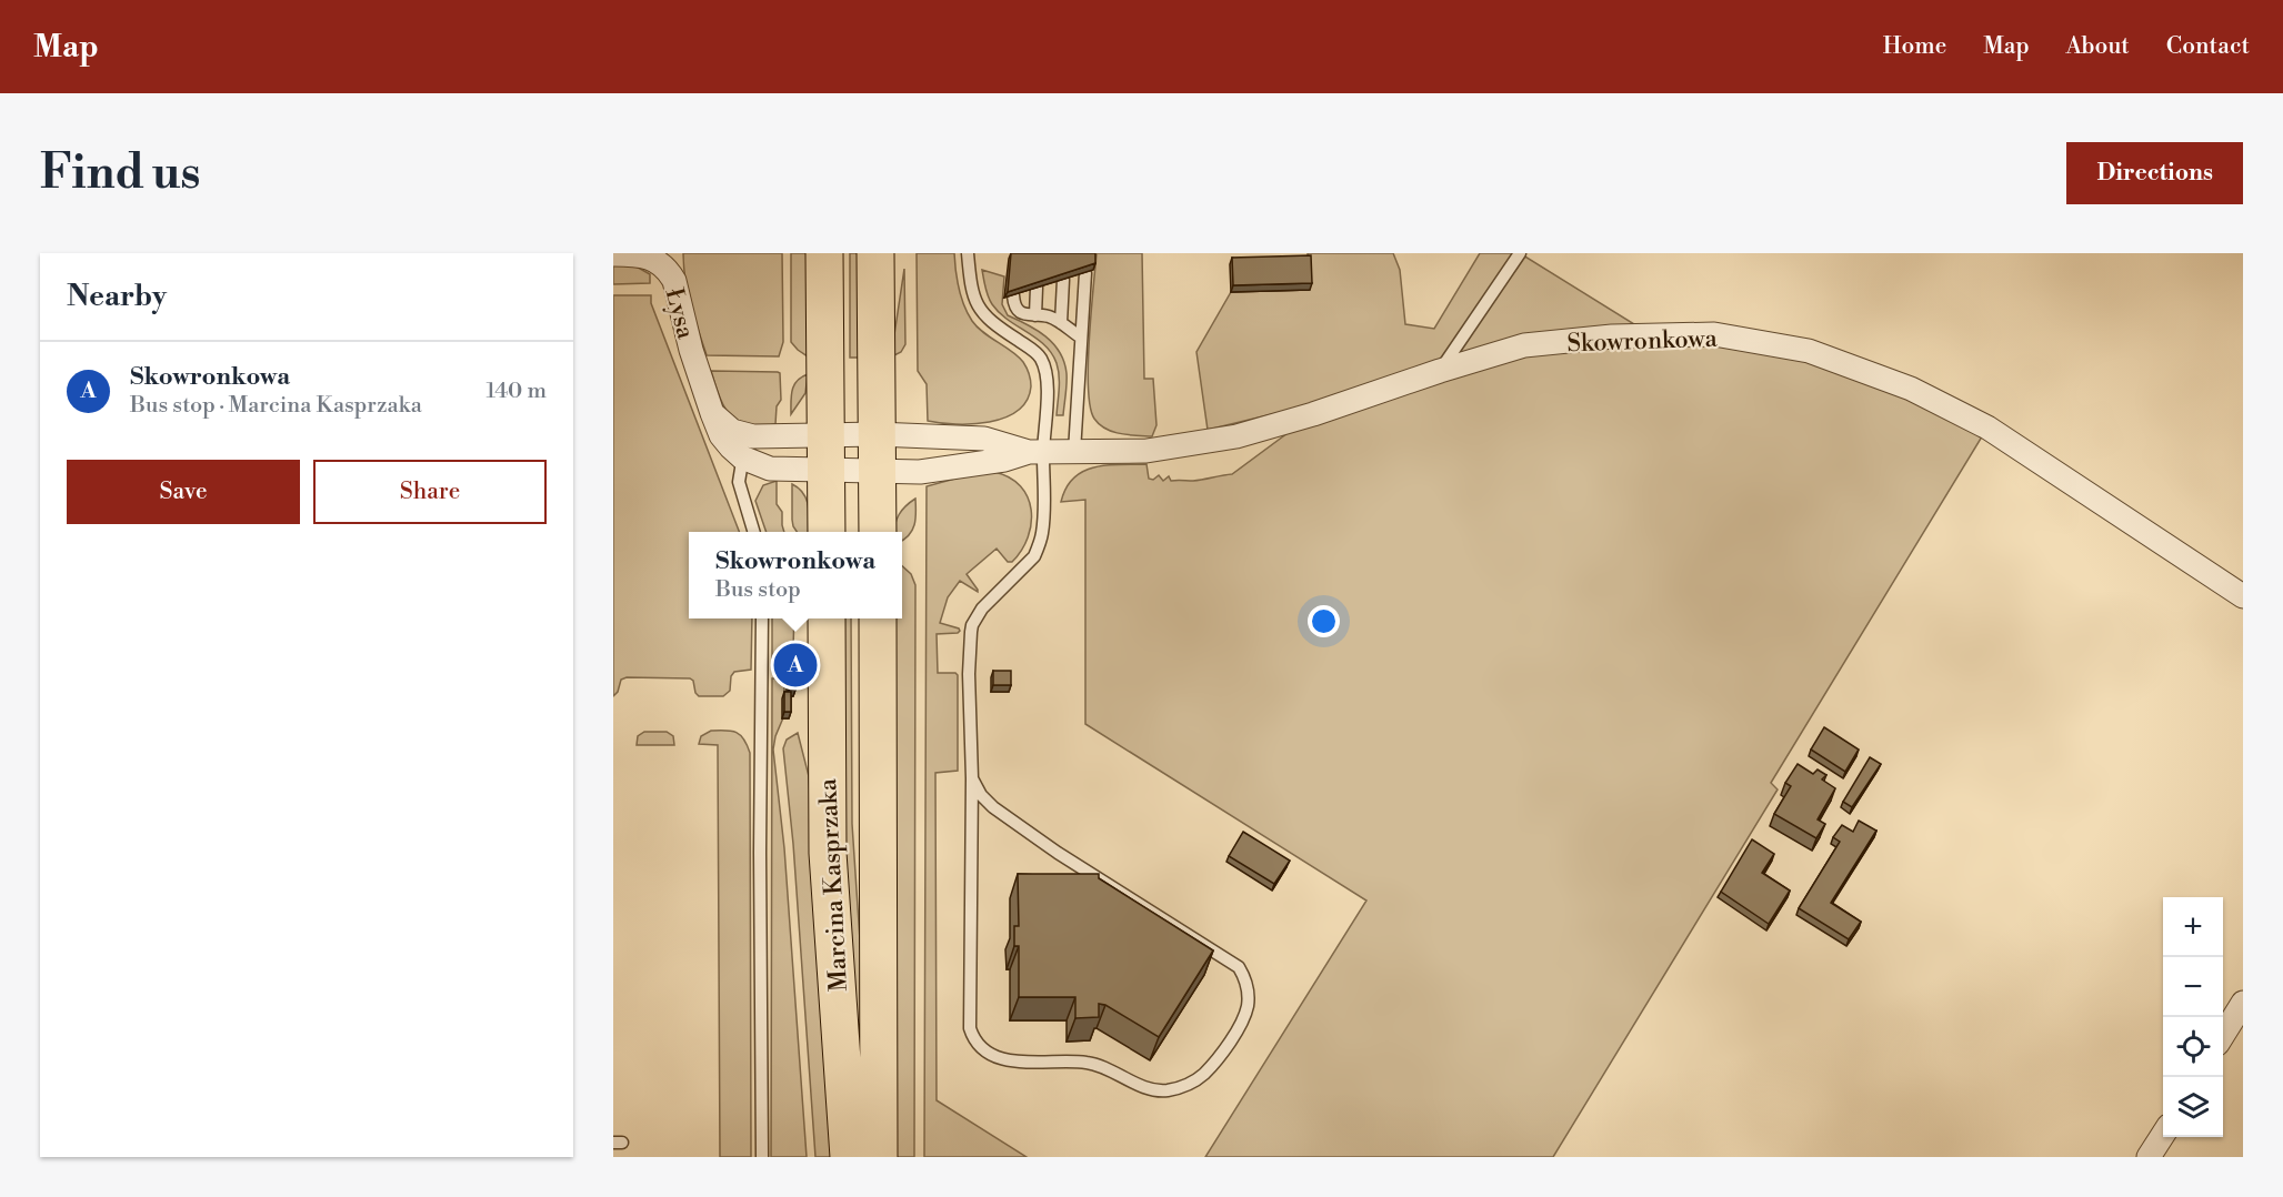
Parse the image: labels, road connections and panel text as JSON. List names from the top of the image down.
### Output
{
  "streets": {
    "main road": ["Marcina Kasprzaka"],
    "street": ["Łysa", "Skowronkowa"]
  },
  "crossings": [
    ["Łysa", "Skowronkowa"]
  ],
  "page": {
    "header": "Map",
    "nav": [
      "Home",
      "Map",
      "About",
      "Contact"
    ],
    "buttons": [
      "Directions",
      ["Save", "Share"]
    ],
    "title": "Find us",
    "heading": "Nearby",
    "list": [
      {
        "mark": "A",
        "name": "Skowronkowa",
        "note": "Bus stop · Marcina Kasprzaka",
        "value": "140 m"
      }
    ],
    "popup": ["Skowronkowa", "Bus stop"],
    "pins": "A",
    "map_buttons": ["+", "−"]
  }
}
